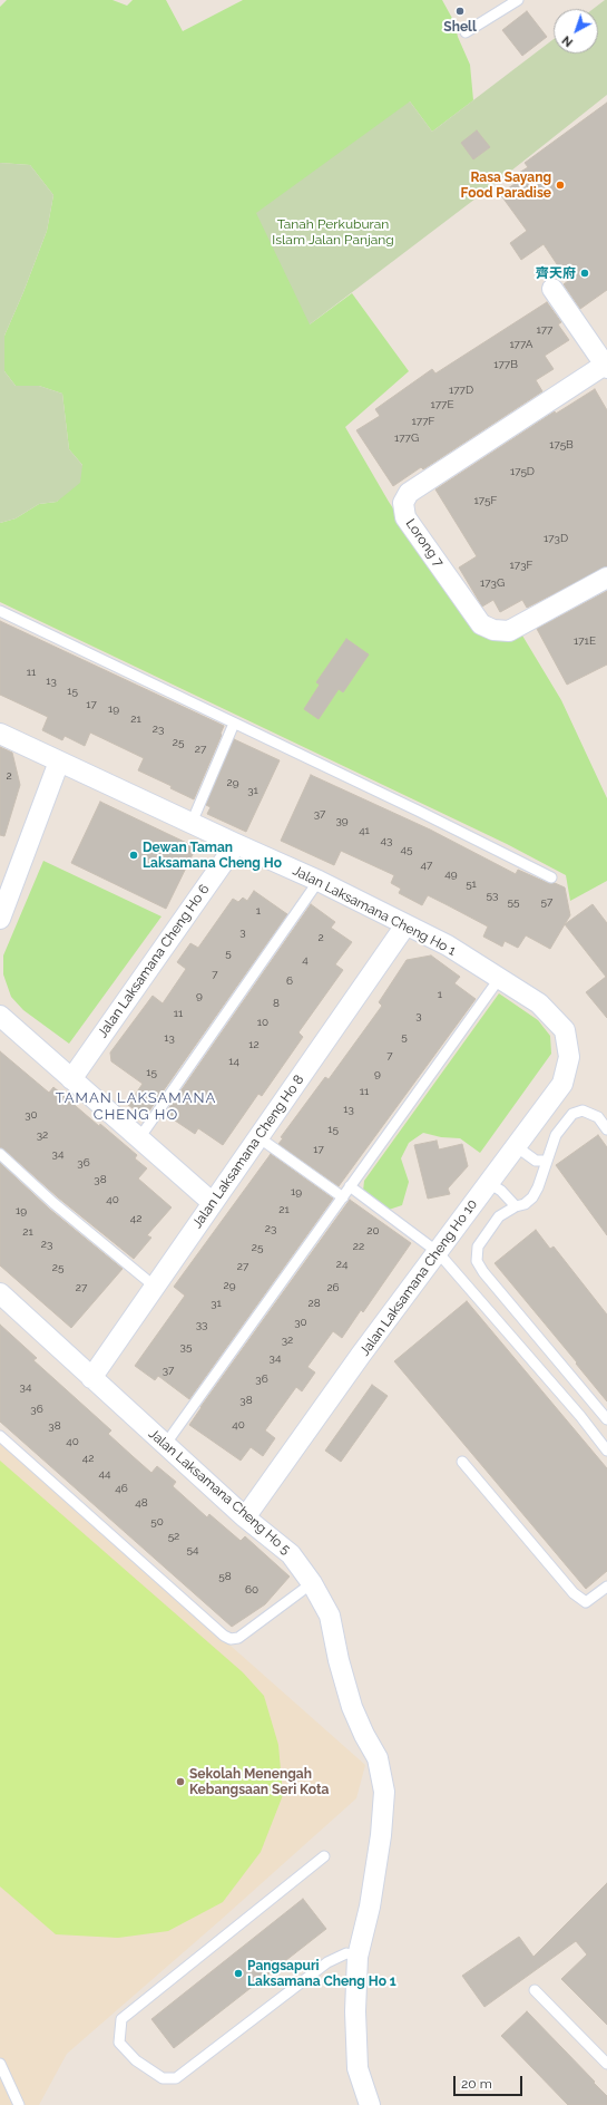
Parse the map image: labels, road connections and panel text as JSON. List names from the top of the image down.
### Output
{
  "streets": {
    "street": [
      "Lorong 7",
      "Jalan Laksamana Cheng Ho 1",
      "Jalan Laksamana Cheng Ho 6",
      "Jalan Laksamana Cheng Ho 8",
      "Jalan Laksamana Cheng Ho 10",
      "Jalan Laksamana Cheng Ho 5"
    ]
  },
  "crossings": [
    ["Jalan Laksamana Cheng Ho 1", "Jalan Laksamana Cheng Ho 6"],
    ["Jalan Laksamana Cheng Ho 1", "Jalan Laksamana Cheng Ho 8"],
    ["Jalan Laksamana Cheng Ho 1", "Jalan Laksamana Cheng Ho 10"],
    ["Jalan Laksamana Cheng Ho 8", "Jalan Laksamana Cheng Ho 5"],
    ["Jalan Laksamana Cheng Ho 10", "Jalan Laksamana Cheng Ho 5"]
  ],
  "districts": ["TAMAN LAKSAMANA CHENG HO"],
  "parks": ["Tanah Perkuburan Islam Jalan Panjang"],
  "places": [
    "Shell",
    "Rasa Sayang Food Paradise",
    "齊天府",
    "Dewan Taman Laksamana Cheng Ho",
    "Sekolah Menengah Kebangsaan Seri Kota",
    "Pangsapuri Laksamana Cheng Ho 1"
  ],
  "house_numbers": [
    "177",
    "177A",
    "177B",
    "177D",
    "177E",
    "177F",
    "177G",
    "175B",
    "175D",
    "175F",
    "173D",
    "173F",
    "173G",
    "171E",
    "11",
    "13",
    "15",
    "17",
    "19",
    "21",
    "23",
    "25",
    "27",
    "2",
    "29",
    "31",
    "37",
    "39",
    "41",
    "43",
    "45",
    "47",
    "49",
    "51",
    "53",
    "55",
    "57",
    "1",
    "3",
    "2",
    "5",
    "4",
    "7",
    "6",
    "1",
    "9",
    "8",
    "11",
    "3",
    "10",
    "5",
    "13",
    "12",
    "7",
    "14",
    "15",
    "9",
    "11",
    "13",
    "30",
    "15",
    "32",
    "17",
    "34",
    "36",
    "38",
    "19",
    "40",
    "21",
    "19",
    "42",
    "23",
    "20",
    "21",
    "23",
    "22",
    "25",
    "24",
    "27",
    "25",
    "29",
    "27",
    "26",
    "31",
    "28",
    "30",
    "33",
    "32",
    "35",
    "34",
    "37",
    "36",
    "34",
    "38",
    "36",
    "40",
    "38",
    "40",
    "42",
    "44",
    "46",
    "48",
    "50",
    "52",
    "54",
    "58",
    "60"
  ],
  "scale_bar": "20 m",
  "north": "bottom left"
}
